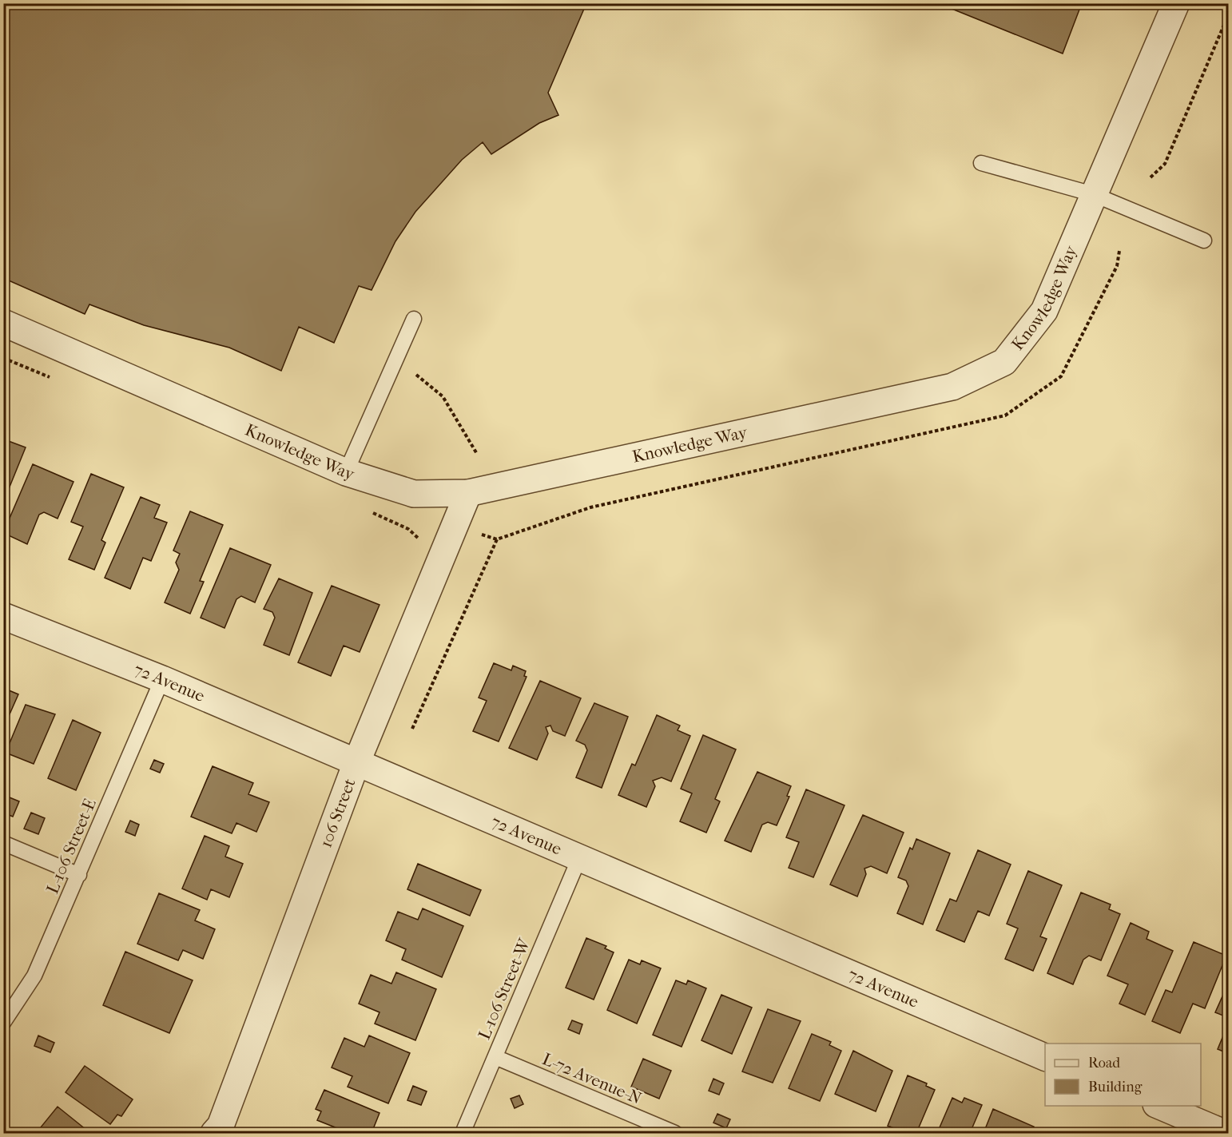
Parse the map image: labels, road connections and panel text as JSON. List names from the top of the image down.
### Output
{
  "streets": {
    "street": ["Knowledge Way", "72 Avenue", "106 Street"],
    "lane": ["L-106 Street-E", "L-106 Street-W", "L-72 Avenue-N"]
  },
  "crossings": [
    ["Knowledge Way", "106 Street"],
    ["72 Avenue", "106 Street"],
    ["72 Avenue", "L-106 Street-E"],
    ["72 Avenue", "L-106 Street-W"],
    ["L-106 Street-W", "L-72 Avenue-N"]
  ],
  "legend": ["Road", "Building"]
}
